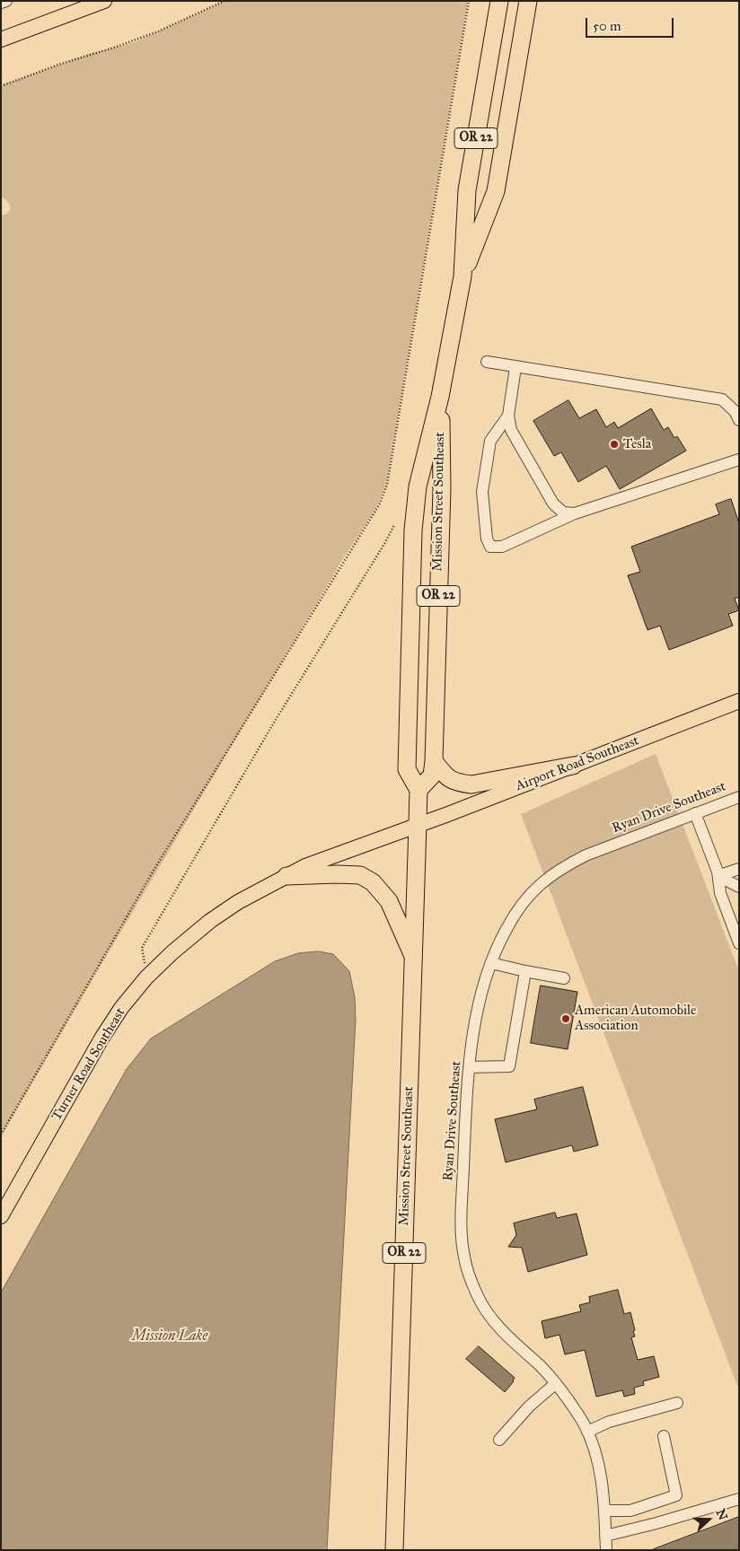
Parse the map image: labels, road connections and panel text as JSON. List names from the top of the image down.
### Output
{
  "streets": {
    "highway": ["OR 22", "Mission Street Southeast"],
    "main road": ["Airport Road Southeast", "Turner Road Southeast"],
    "street": ["Ryan Drive Southeast"]
  },
  "crossings": [
    ["OR 22", "Mission Street Southeast"],
    ["OR 22", "Turner Road Southeast"],
    ["Mission Street Southeast", "Airport Road Southeast"],
    ["Mission Street Southeast", "Turner Road Southeast"],
    ["Airport Road Southeast", "Turner Road Southeast"]
  ],
  "water": ["Mission Lake"],
  "places": ["Tesla", "American Automobile Association"],
  "scale_bar": "50 m",
  "north": "right"
}
